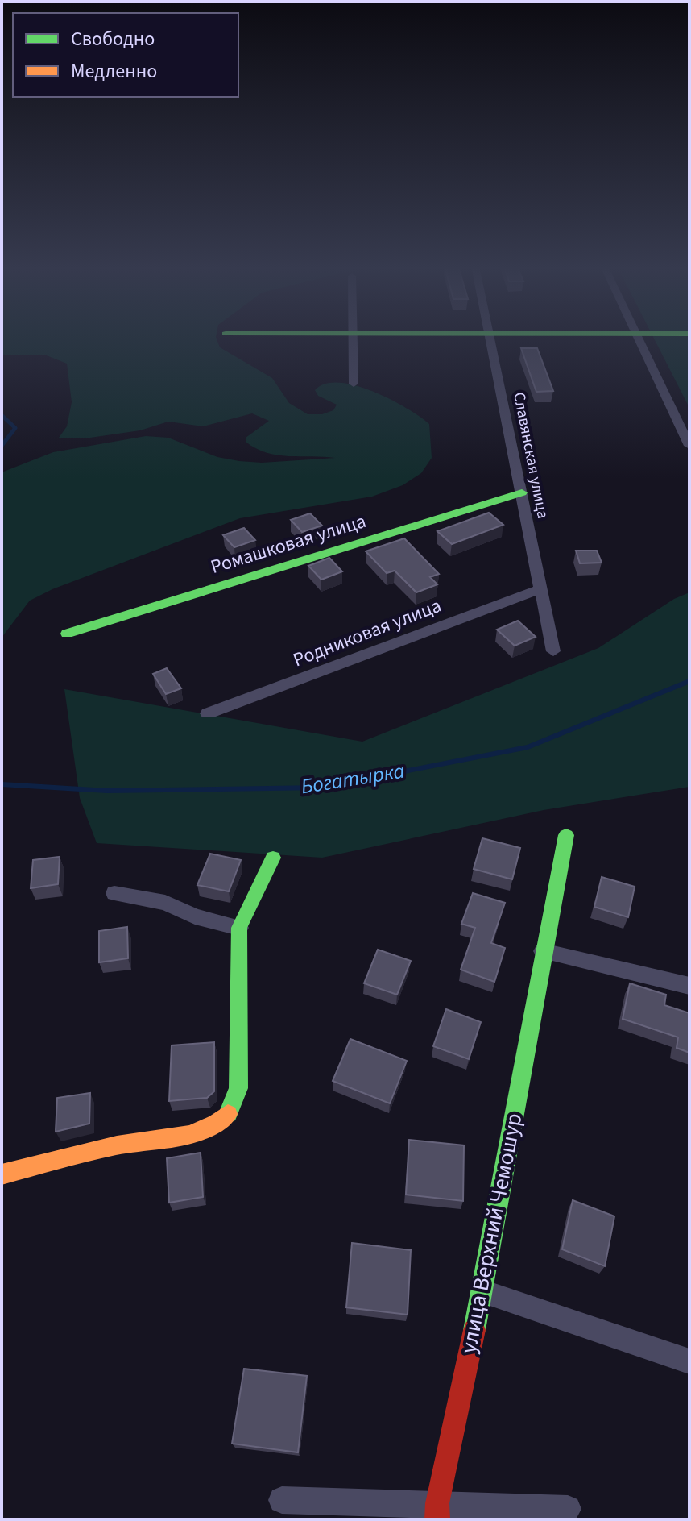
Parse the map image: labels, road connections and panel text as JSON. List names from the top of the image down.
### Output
{
  "streets": {
    "street": [
      "Славянская улица",
      "Ромашковая улица",
      "Родниковая улица",
      "улица Верхний Чемошур"
    ]
  },
  "crossings": [
    ["Славянская улица", "Ромашковая улица"],
    ["Славянская улица", "Родниковая улица"]
  ],
  "water": ["Богатырка"],
  "legend": ["Свободно", "Медленно"]
}
